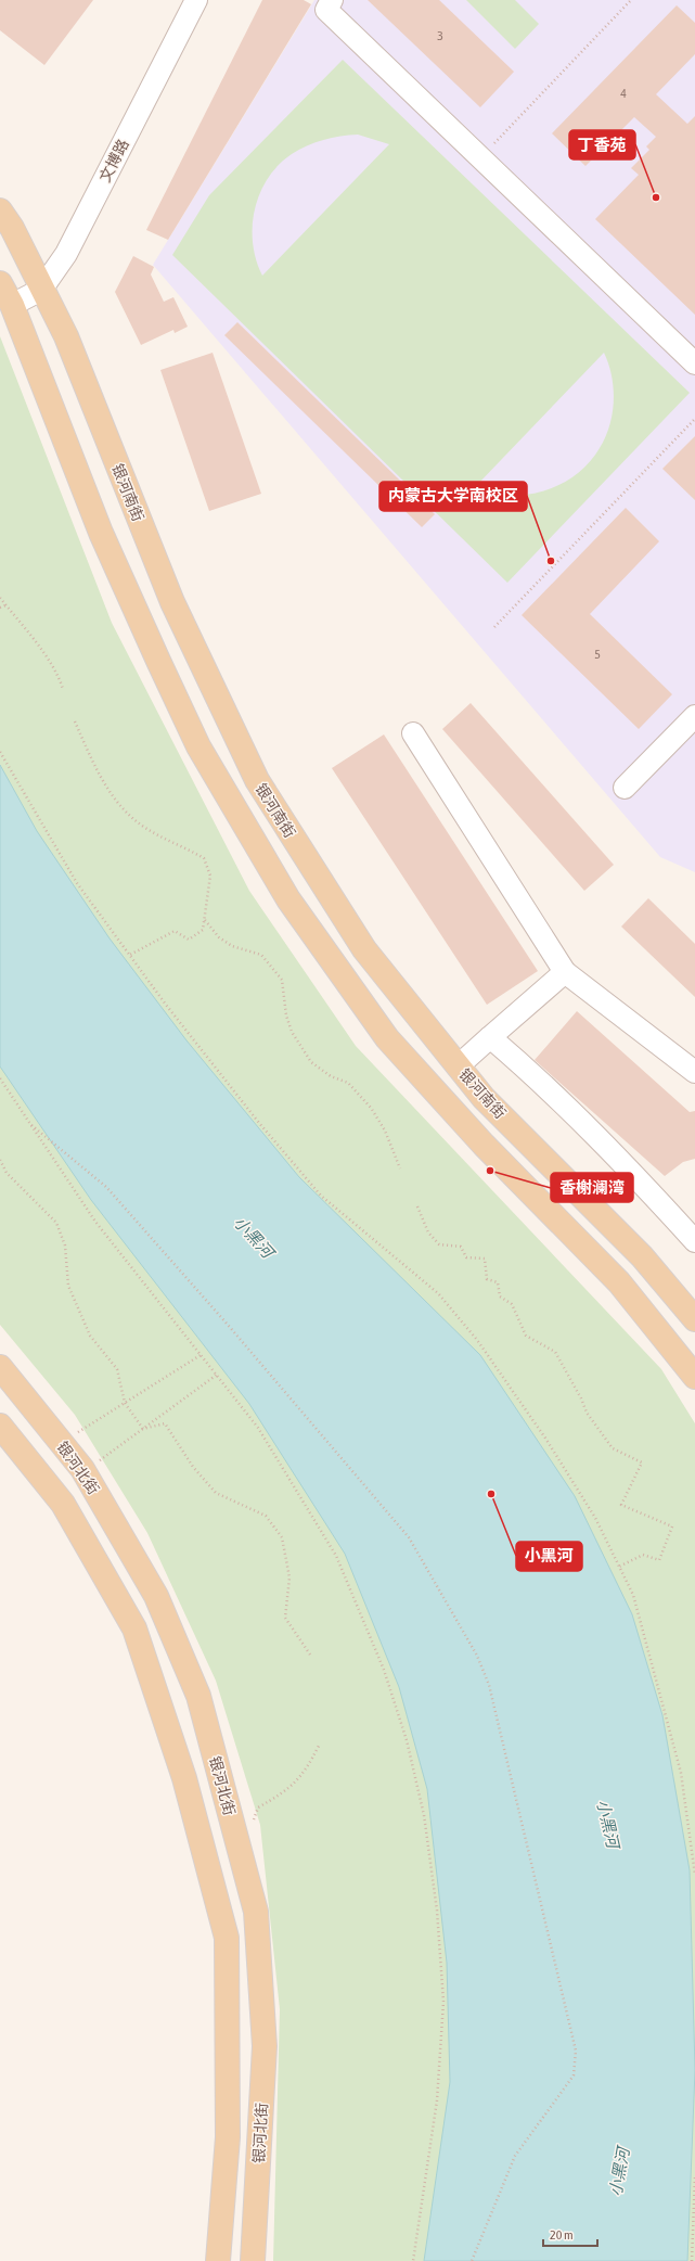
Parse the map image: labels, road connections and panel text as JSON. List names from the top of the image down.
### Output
{
  "streets": {
    "main road": ["银河南街", "银河北街"],
    "street": ["文博路"]
  },
  "crossings": [
    ["文博路", "银河南街"]
  ],
  "water": ["小黑河"],
  "places": [
    "丁香苑",
    "内蒙古大学南校区",
    "香榭澜湾",
    "小黑河"
  ],
  "house_numbers": ["3", "4", "5"],
  "scale_bar": "20 m"
}
